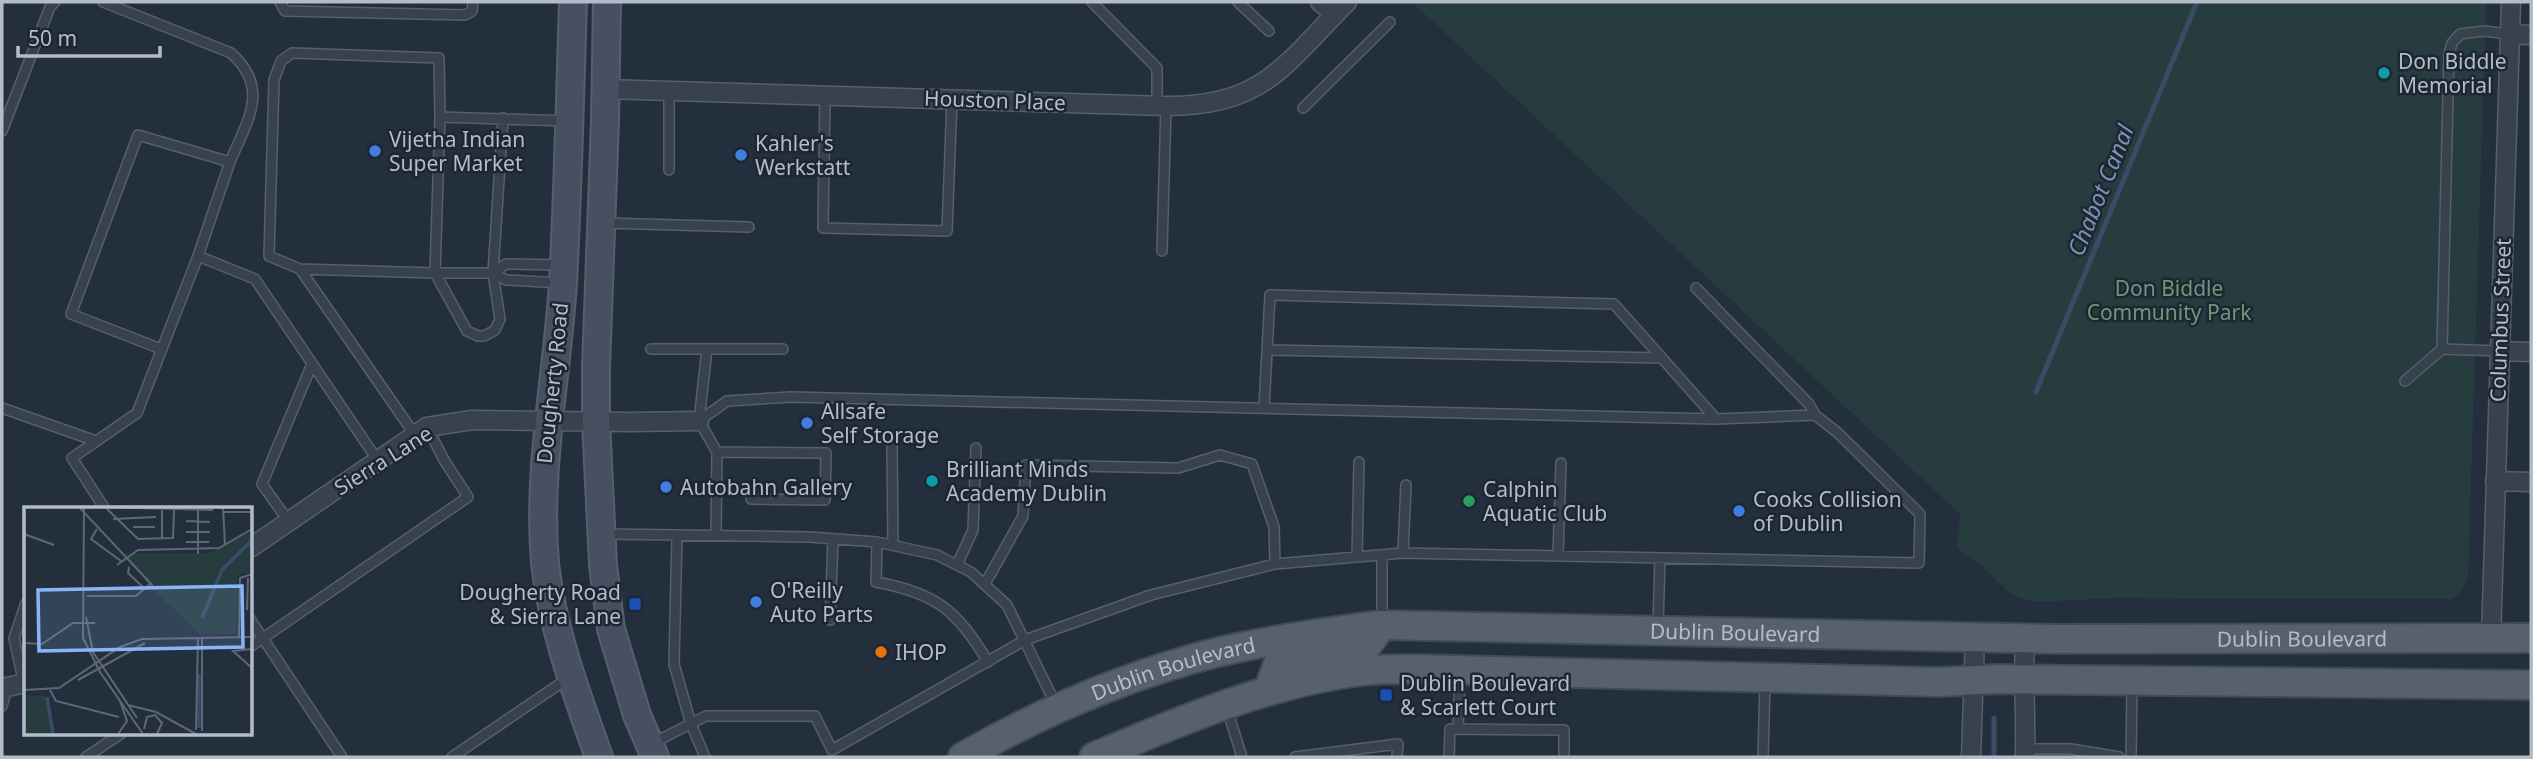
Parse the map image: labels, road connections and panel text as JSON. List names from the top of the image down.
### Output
{
  "streets": {
    "main road": ["Dougherty Road", "Dublin Boulevard"],
    "street": ["Houston Place", "Columbus Street", "Sierra Lane"]
  },
  "crossings": [
    ["Houston Place", "Dougherty Road"],
    ["Columbus Street", "Dublin Boulevard"],
    ["Dougherty Road", "Sierra Lane"]
  ],
  "water": ["Chabot Canal"],
  "parks": ["Don Biddle Community Park"],
  "places": {
    "other": [
      "Don Biddle Memorial",
      "Vijetha Indian Super Market",
      "Kahler's Werkstatt",
      "Allsafe Self Storage",
      "Brilliant Minds Academy Dublin",
      "Autobahn Gallery",
      "Calphin Aquatic Club",
      "Cooks Collision of Dublin",
      "O'Reilly Auto Parts",
      "IHOP"
    ],
    "transit": ["Dougherty Road & Sierra Lane", "Dublin Boulevard & Scarlett Court"]
  },
  "scale_bar": "50 m"
}
